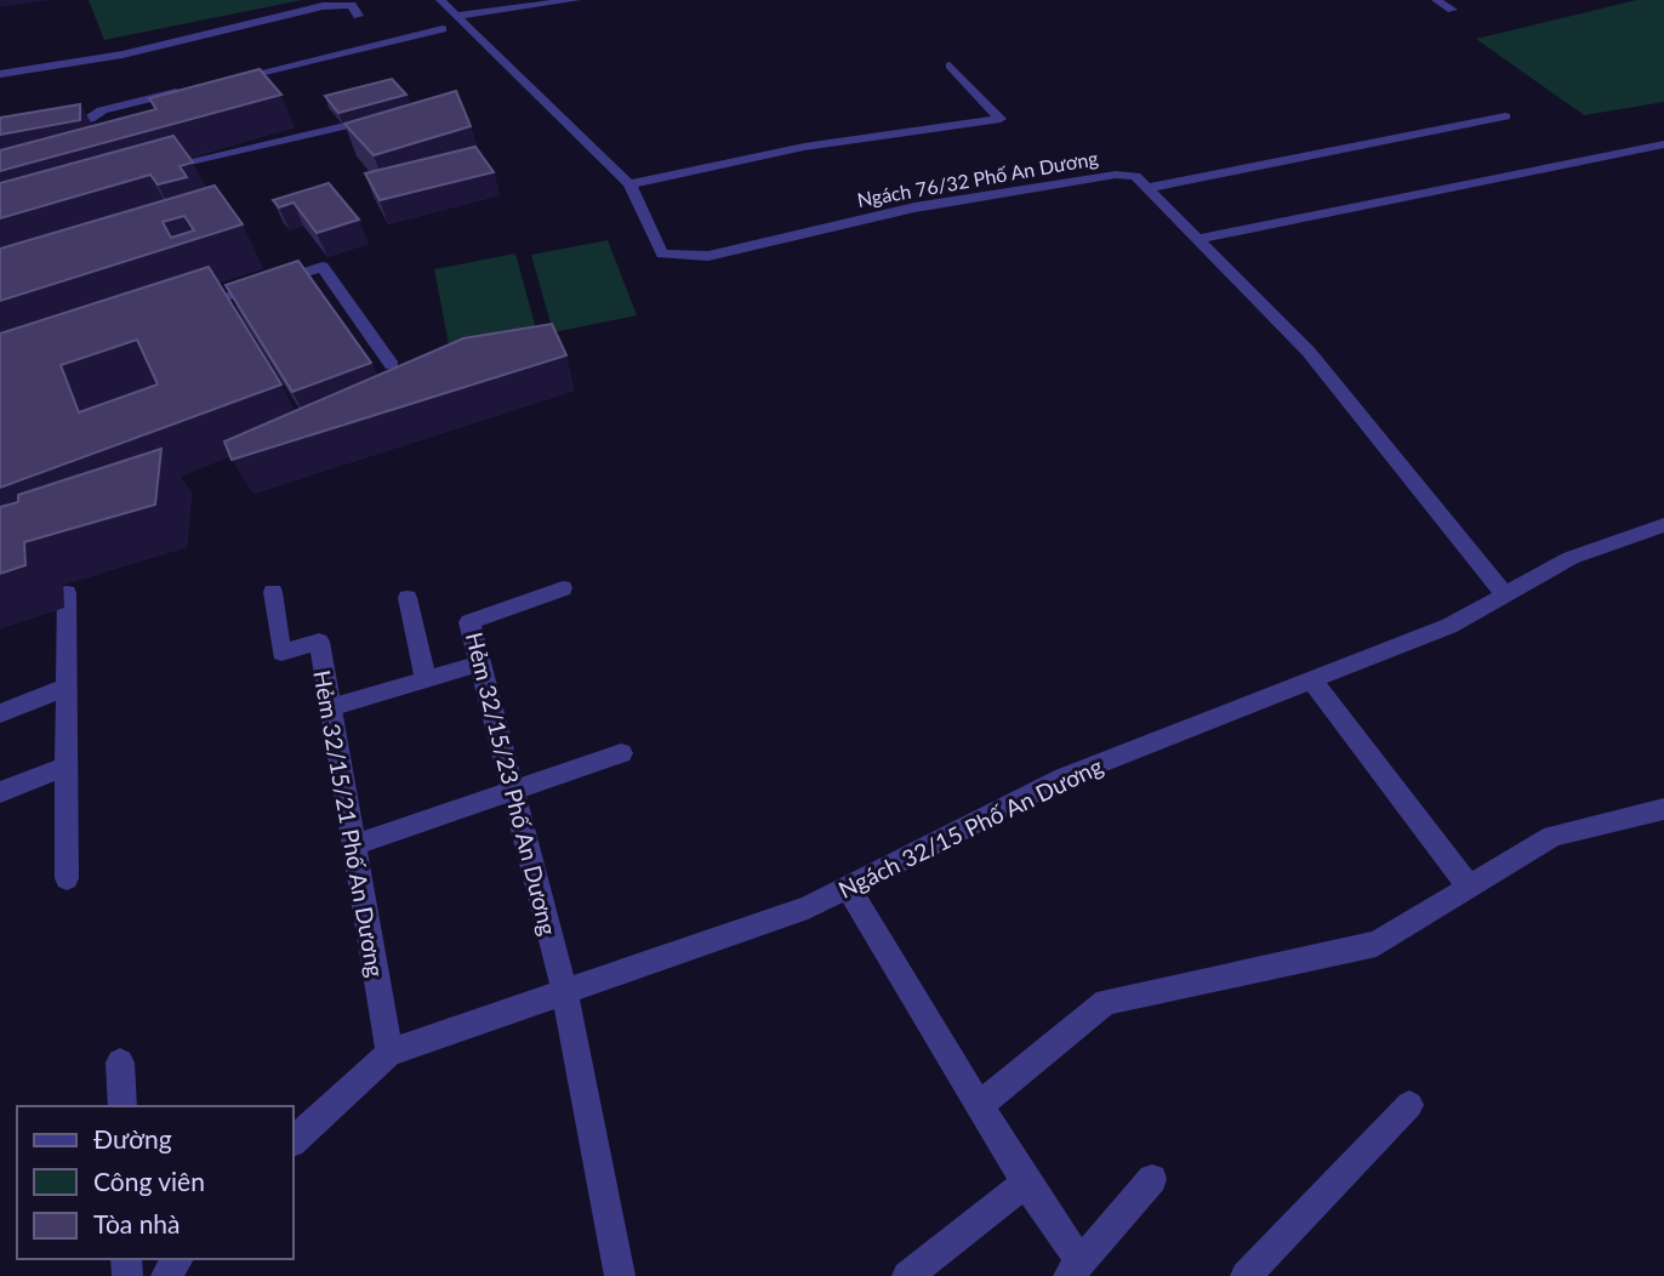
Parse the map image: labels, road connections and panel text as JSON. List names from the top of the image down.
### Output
{
  "streets": {
    "street": [
      "Ngách 76/32 Phố An Dương",
      "Hẻm 32/15/23 Phố An Dương",
      "Hẻm 32/15/21 Phố An Dương",
      "Ngách 32/15 Phố An Dương"
    ]
  },
  "crossings": [
    ["Ngách 76/32 Phố An Dương", "Ngách 32/15 Phố An Dương"],
    ["Hẻm 32/15/23 Phố An Dương", "Ngách 32/15 Phố An Dương"],
    ["Hẻm 32/15/21 Phố An Dương", "Ngách 32/15 Phố An Dương"]
  ],
  "legend": ["Đường", "Công viên", "Tòa nhà"]
}
